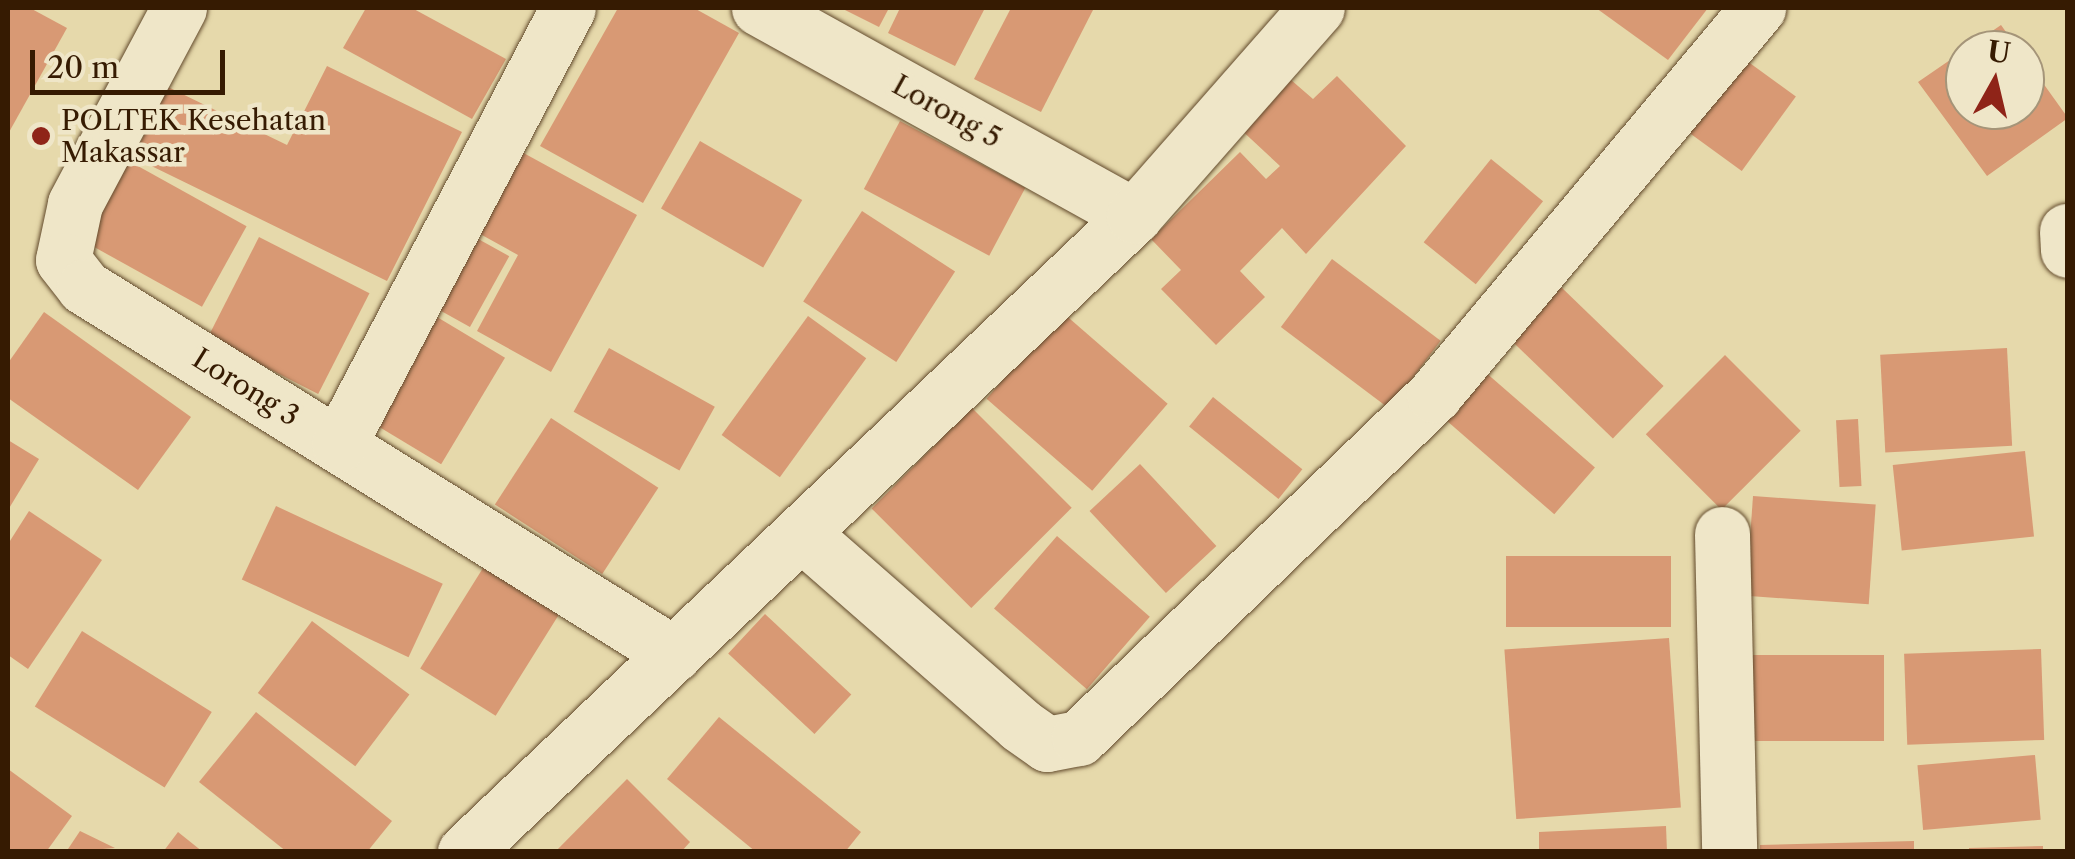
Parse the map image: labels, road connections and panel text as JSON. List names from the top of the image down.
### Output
{
  "streets": {
    "street": ["Lorong 5", "Lorong 3"]
  },
  "places": ["POLTEK Kesehatan Makassar"],
  "scale_bar": "20 m",
  "north": "top"
}
